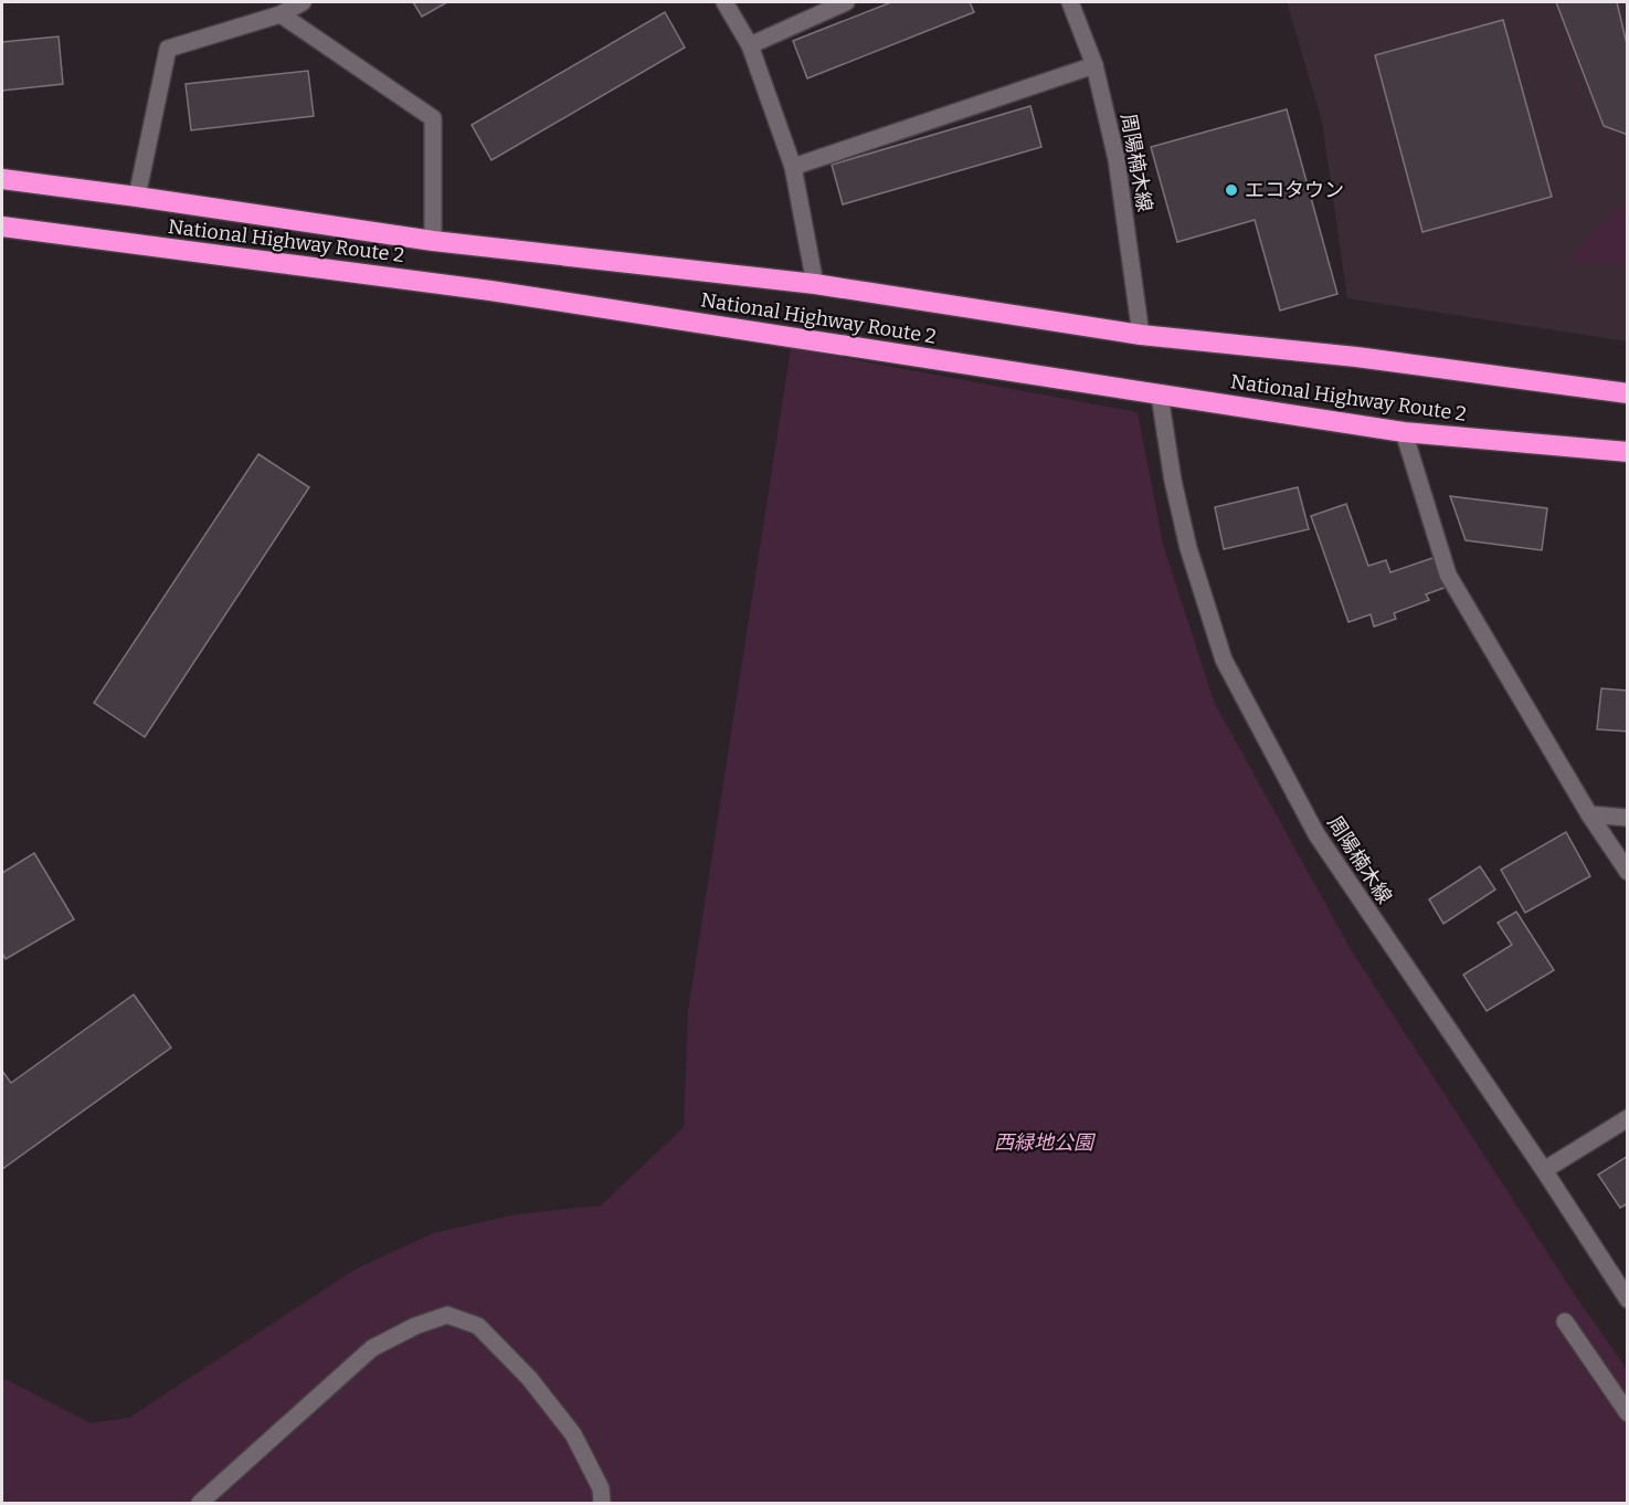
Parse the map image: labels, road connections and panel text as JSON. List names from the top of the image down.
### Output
{
  "streets": {
    "highway": ["National Highway Route 2"],
    "street": ["周陽楠木線"]
  },
  "crossings": [
    ["周陽楠木線", "National Highway Route 2"]
  ],
  "parks": ["西緑地公園"],
  "places": ["エコタウン"]
}
